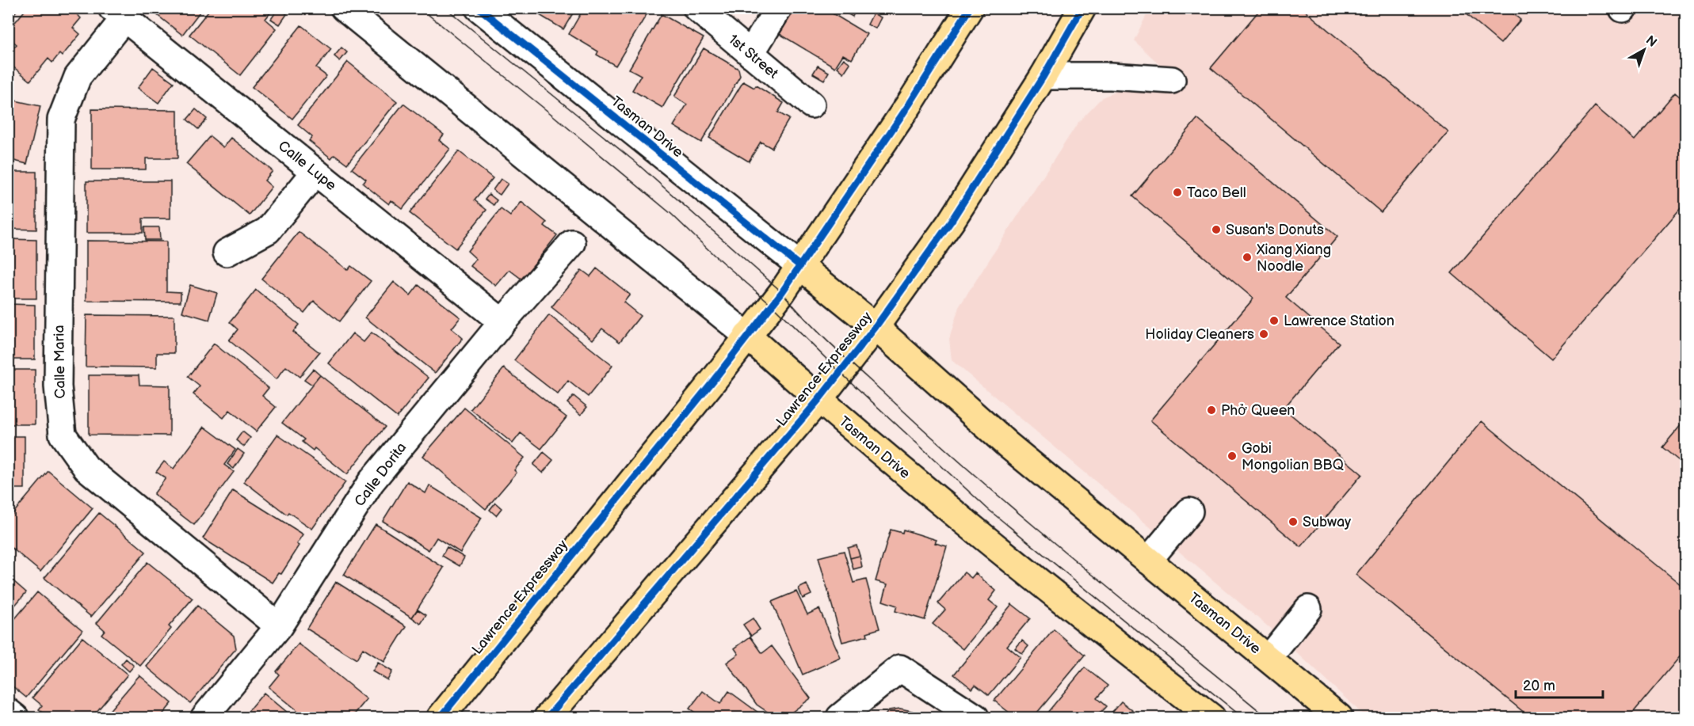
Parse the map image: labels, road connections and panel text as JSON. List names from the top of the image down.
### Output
{
  "streets": {
    "main road": ["Tasman Drive", "Lawrence Expressway"],
    "street": [
      "1st Street",
      "Calle Lupe",
      "Calle Maria",
      "Calle Dorita"
    ]
  },
  "crossings": [
    ["Tasman Drive", "Lawrence Expressway"],
    ["Calle Lupe", "Calle Maria"],
    ["Calle Lupe", "Calle Dorita"],
    ["Calle Maria", "Calle Dorita"]
  ],
  "places": [
    "Taco Bell",
    "Susan's Donuts",
    "Xiang Xiang Noodle",
    "Lawrence Station",
    "Holiday Cleaners",
    "Phở Queen",
    "Gobi Mongolian BBQ",
    "Subway"
  ],
  "scale_bar": "20 m",
  "north": "top right"
}
